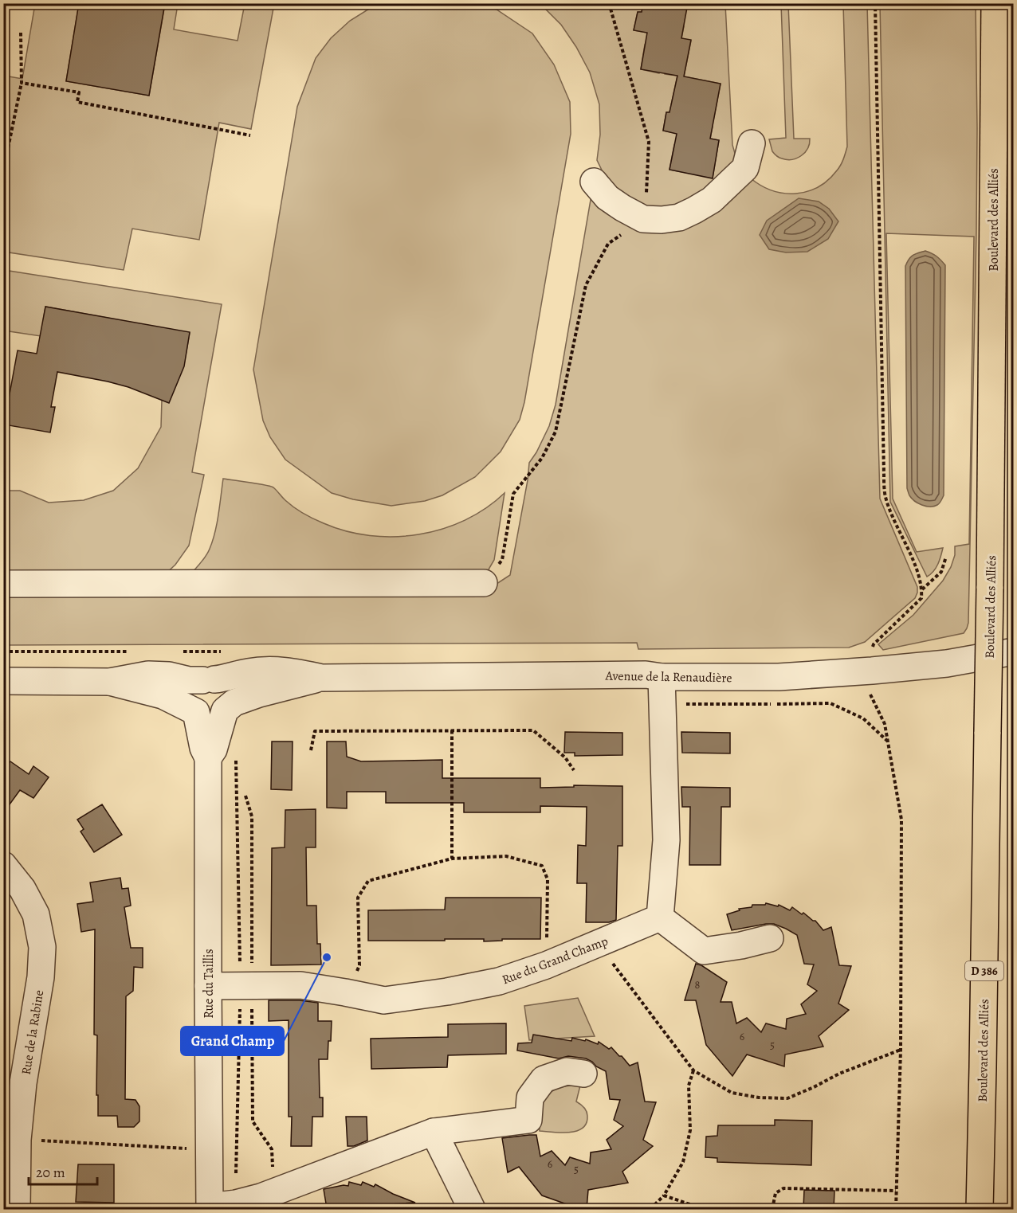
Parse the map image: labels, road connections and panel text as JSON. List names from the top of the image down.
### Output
{
  "streets": {
    "main road": ["Boulevard des Alliés", "D 386"],
    "street": [
      "Avenue de la Renaudière",
      "Rue du Grand Champ",
      "Rue du Taillis",
      "Rue de la Rabine"
    ]
  },
  "crossings": [
    ["Avenue de la Renaudière", "Rue du Taillis"],
    ["Rue du Grand Champ", "Rue du Taillis"]
  ],
  "places": ["Grand Champ"],
  "house_numbers": [
    "8",
    "6",
    "5",
    "6",
    "5"
  ],
  "scale_bar": "20 m"
}
